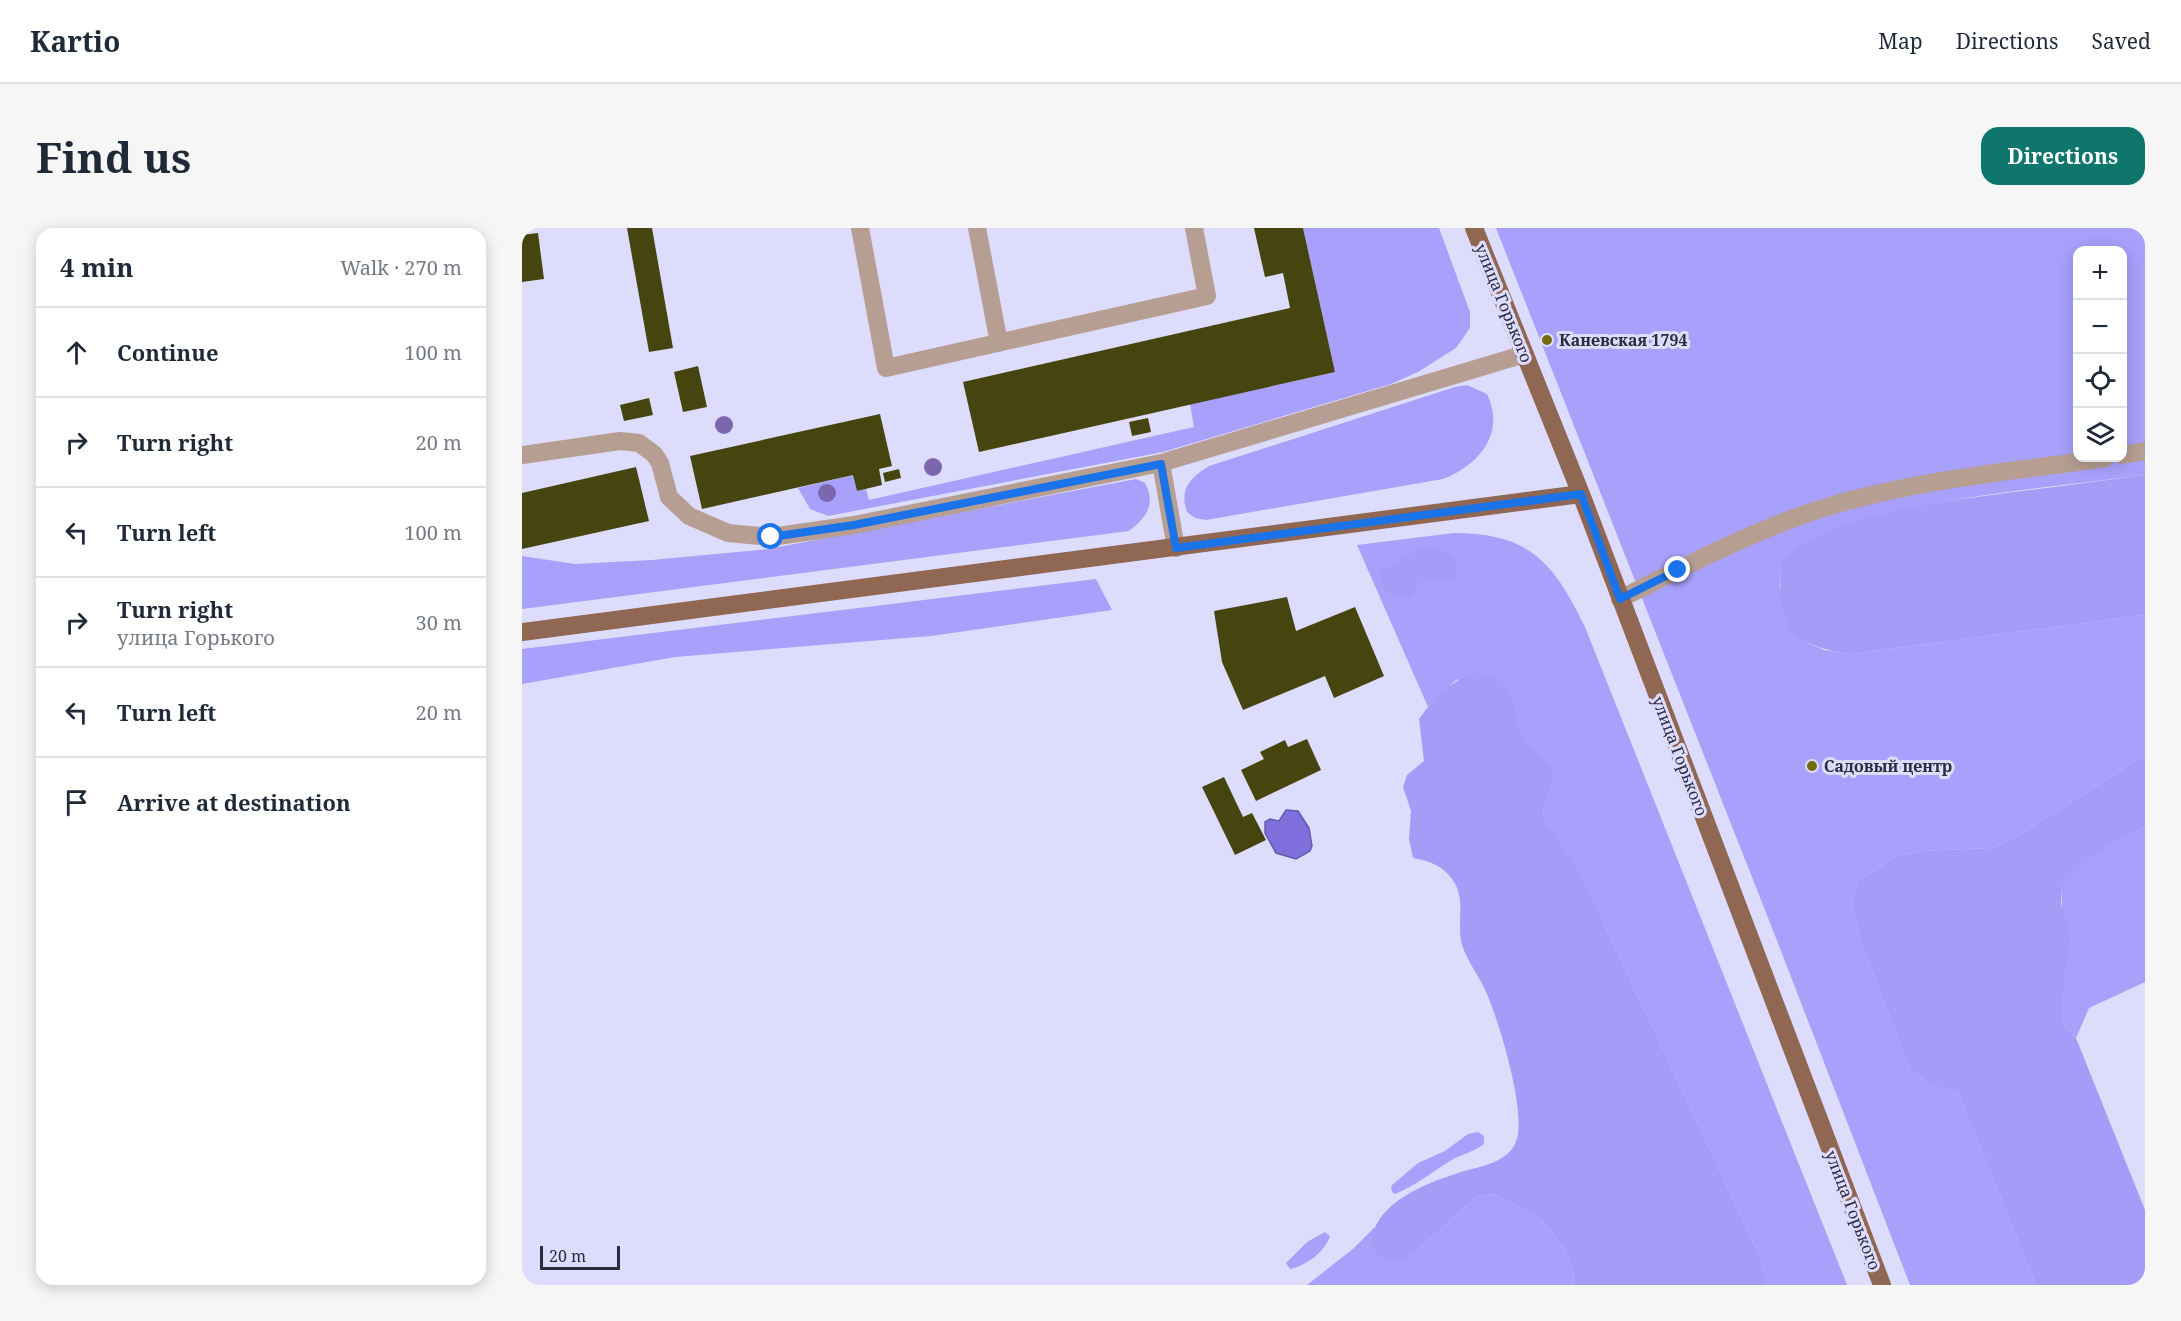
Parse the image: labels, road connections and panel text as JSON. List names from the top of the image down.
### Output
{
  "streets": {
    "main road": ["улица Горького"]
  },
  "places": ["Каневская 1794", "Садовый центр"],
  "scale_bar": "20 m",
  "page": {
    "header": "Kartio",
    "nav": ["Map", "Directions", "Saved"],
    "buttons": "Directions",
    "title": "Find us",
    "heading": ["4 min", "Walk · 270 m"],
    "map_buttons": ["+", "−"],
    "list": [
      ["Continue", "100 m"],
      ["Turn right", "20 m"],
      ["Turn left", "100 m"],
      ["Turn right", "улица Горького", "30 m"],
      ["Turn left", "20 m"],
      "Arrive at destination"
    ],
    "scale": "20 m"
  }
}
